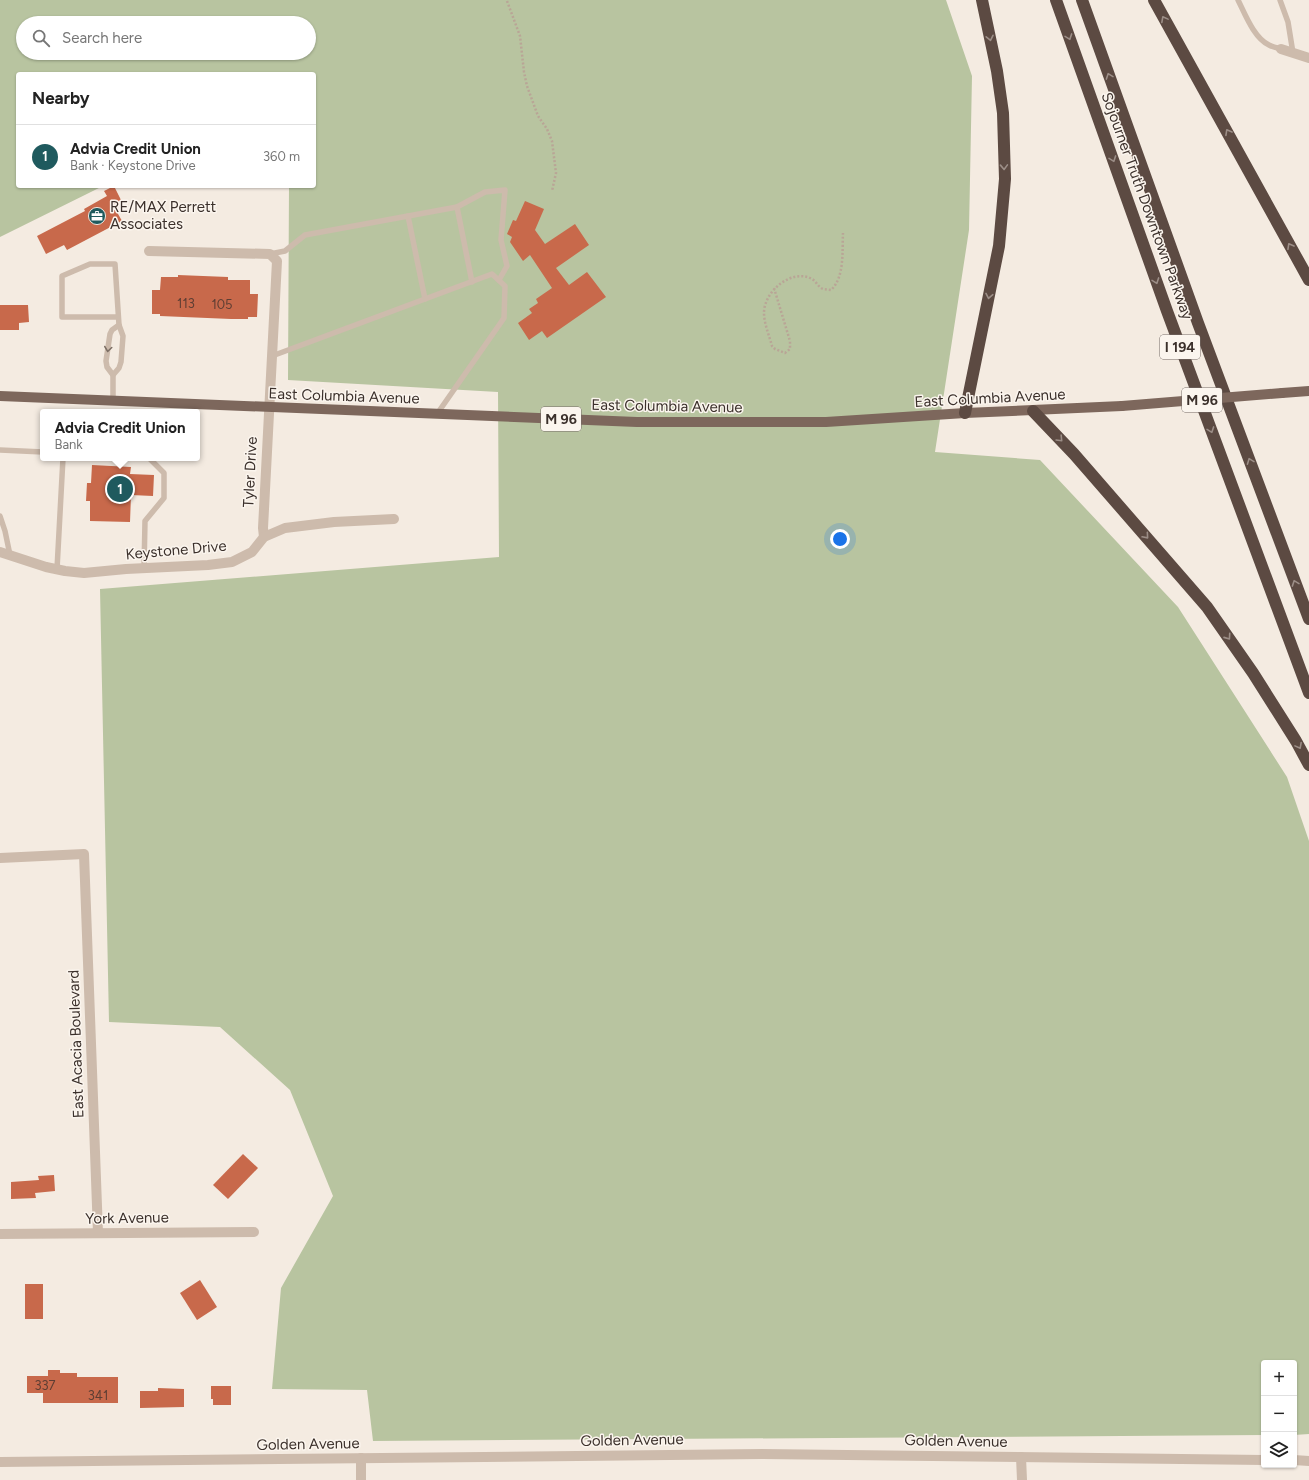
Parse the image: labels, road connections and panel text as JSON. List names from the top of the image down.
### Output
{
  "streets": {
    "highway": ["Sojourner Truth Downtown Parkway", "I 194"],
    "main road": ["East Columbia Avenue", "M 96"],
    "street": [
      "Tyler Drive",
      "Keystone Drive",
      "East Acacia Boulevard",
      "York Avenue",
      "Golden Avenue"
    ]
  },
  "crossings": [
    ["East Columbia Avenue", "Tyler Drive"],
    ["Tyler Drive", "Keystone Drive"],
    ["East Acacia Boulevard", "York Avenue"]
  ],
  "places": {
    "office": ["RE/MAX Perrett Associates"]
  },
  "house_numbers": [
    "113",
    "105",
    "337",
    "341"
  ],
  "page": {
    "search": "Search here",
    "heading": "Nearby",
    "list": [
      {
        "mark": "1",
        "name": "Advia Credit Union",
        "note": "Bank · Keystone Drive",
        "value": "360 m"
      }
    ],
    "popup": ["Advia Credit Union", "Bank"],
    "pins": "1",
    "map_buttons": ["+", "−"]
  }
}
